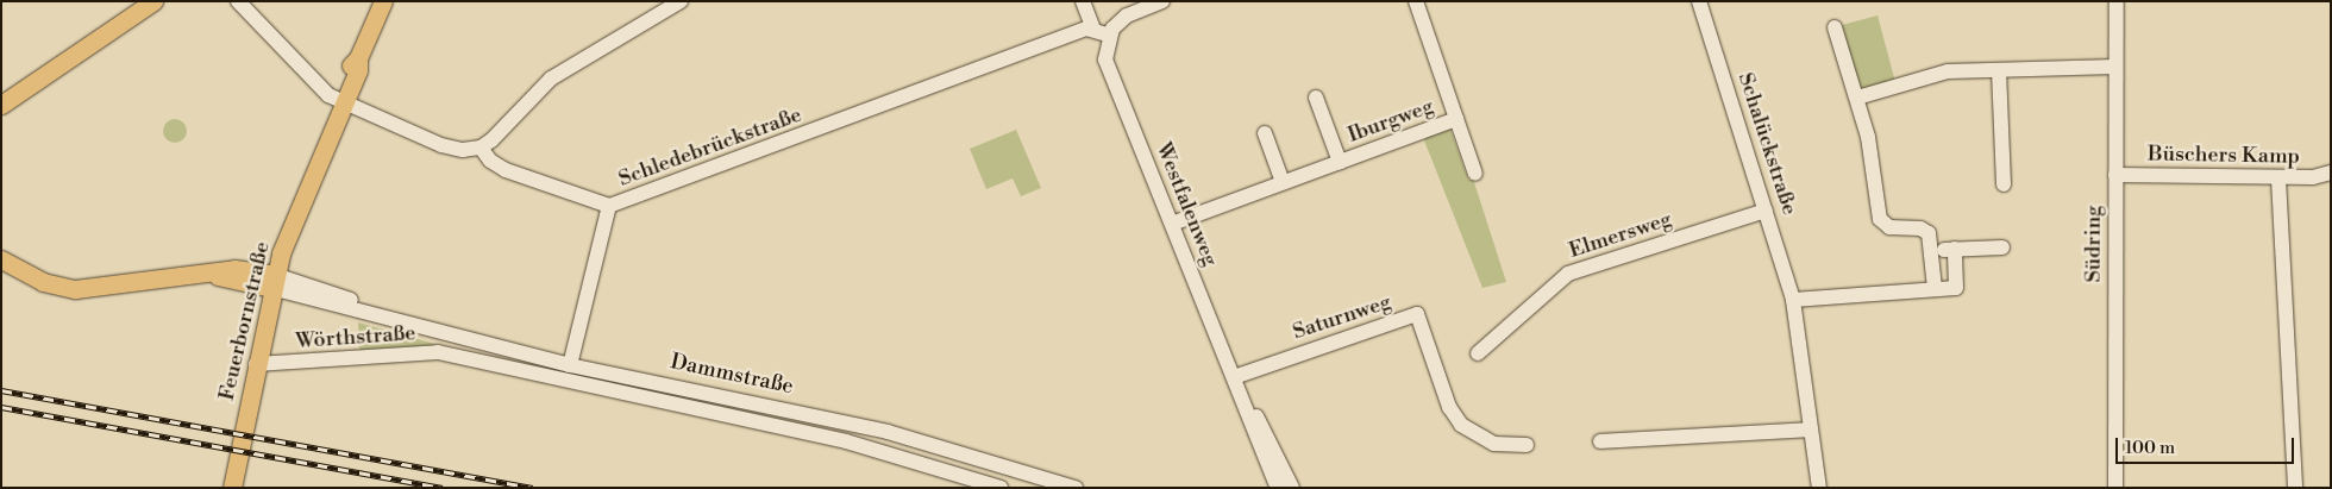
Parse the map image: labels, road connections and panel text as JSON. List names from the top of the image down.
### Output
{
  "streets": {
    "main road": ["Feuerbornstraße", "Dammstraße"],
    "street": [
      "Iburgweg",
      "Schalückstraße",
      "Schledebrückstraße",
      "Büschers Kamp",
      "Westfalenweg",
      "Elmersweg",
      "Südring",
      "Saturnweg",
      "Wörthstraße"
    ]
  },
  "crossings": [
    ["Iburgweg", "Westfalenweg"],
    ["Schalückstraße", "Elmersweg"],
    ["Büschers Kamp", "Südring"],
    ["Westfalenweg", "Saturnweg"],
    ["Feuerbornstraße", "Wörthstraße"],
    ["Feuerbornstraße", "Dammstraße"],
    ["Wörthstraße", "Dammstraße"]
  ],
  "scale_bar": "100 m"
}
